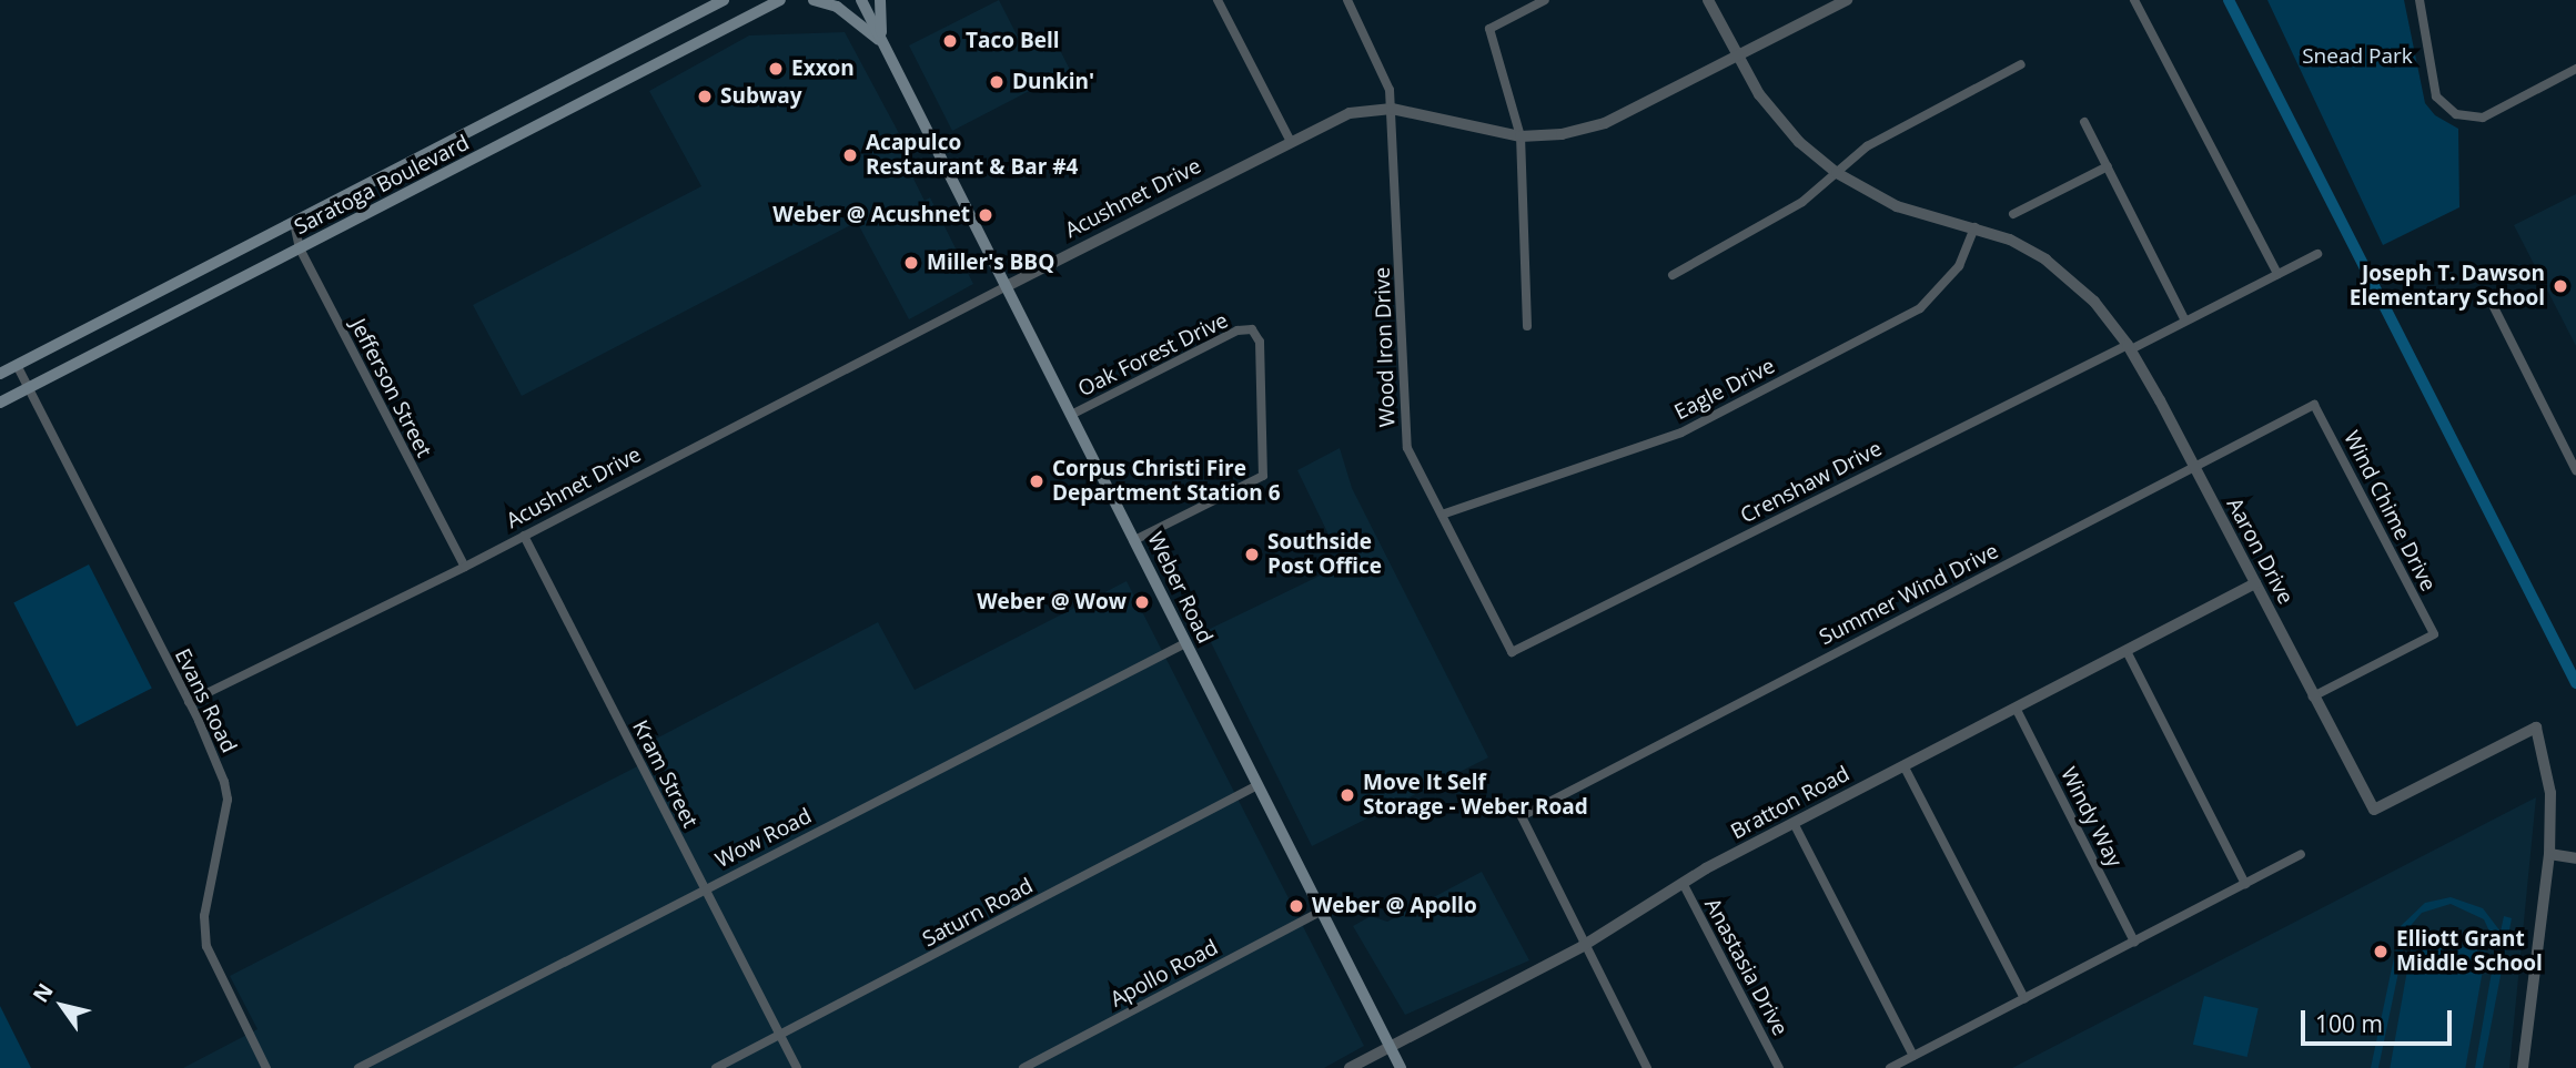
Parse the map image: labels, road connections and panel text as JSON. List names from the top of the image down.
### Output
{
  "streets": {
    "main road": ["Saratoga Boulevard", "Weber Road"],
    "street": [
      "Acushnet Drive",
      "Wood Iron Drive",
      "Oak Forest Drive",
      "Jefferson Street",
      "Eagle Drive",
      "Crenshaw Drive",
      "Wind Chime Drive",
      "Aaron Drive",
      "Summer Wind Drive",
      "Evans Road",
      "Kram Street",
      "Bratton Road",
      "Windy Way",
      "Wow Road",
      "Saturn Road",
      "Anastasia Drive",
      "Apollo Road"
    ]
  },
  "crossings": [
    ["Saratoga Boulevard", "Jefferson Street"],
    ["Saratoga Boulevard", "Evans Road"],
    ["Acushnet Drive", "Wood Iron Drive"],
    ["Acushnet Drive", "Jefferson Street"],
    ["Acushnet Drive", "Aaron Drive"],
    ["Acushnet Drive", "Weber Road"],
    ["Acushnet Drive", "Evans Road"],
    ["Acushnet Drive", "Kram Street"],
    ["Wood Iron Drive", "Eagle Drive"],
    ["Wood Iron Drive", "Crenshaw Drive"],
    ["Oak Forest Drive", "Weber Road"],
    ["Eagle Drive", "Aaron Drive"],
    ["Crenshaw Drive", "Aaron Drive"],
    ["Wind Chime Drive", "Aaron Drive"],
    ["Wind Chime Drive", "Summer Wind Drive"],
    ["Aaron Drive", "Summer Wind Drive"],
    ["Aaron Drive", "Bratton Road"],
    ["Weber Road", "Bratton Road"],
    ["Weber Road", "Wow Road"],
    ["Weber Road", "Saturn Road"],
    ["Weber Road", "Apollo Road"],
    ["Summer Wind Drive", "Bratton Road"],
    ["Kram Street", "Wow Road"],
    ["Kram Street", "Saturn Road"],
    ["Bratton Road", "Windy Way"],
    ["Bratton Road", "Anastasia Drive"]
  ],
  "parks": ["Snead Park"],
  "places": [
    "Taco Bell",
    "Exxon",
    "Dunkin'",
    "Subway",
    "Acapulco Restaurant & Bar #4",
    "Weber @ Acushnet",
    "Miller's BBQ",
    "Joseph T. Dawson Elementary School",
    "Corpus Christi Fire Department Station 6",
    "Southside Post Office",
    "Weber @ Wow",
    "Move It Self Storage - Weber Road",
    "Weber @ Apollo",
    "Elliott Grant Middle School"
  ],
  "scale_bar": "100 m",
  "north": "top left"
}
